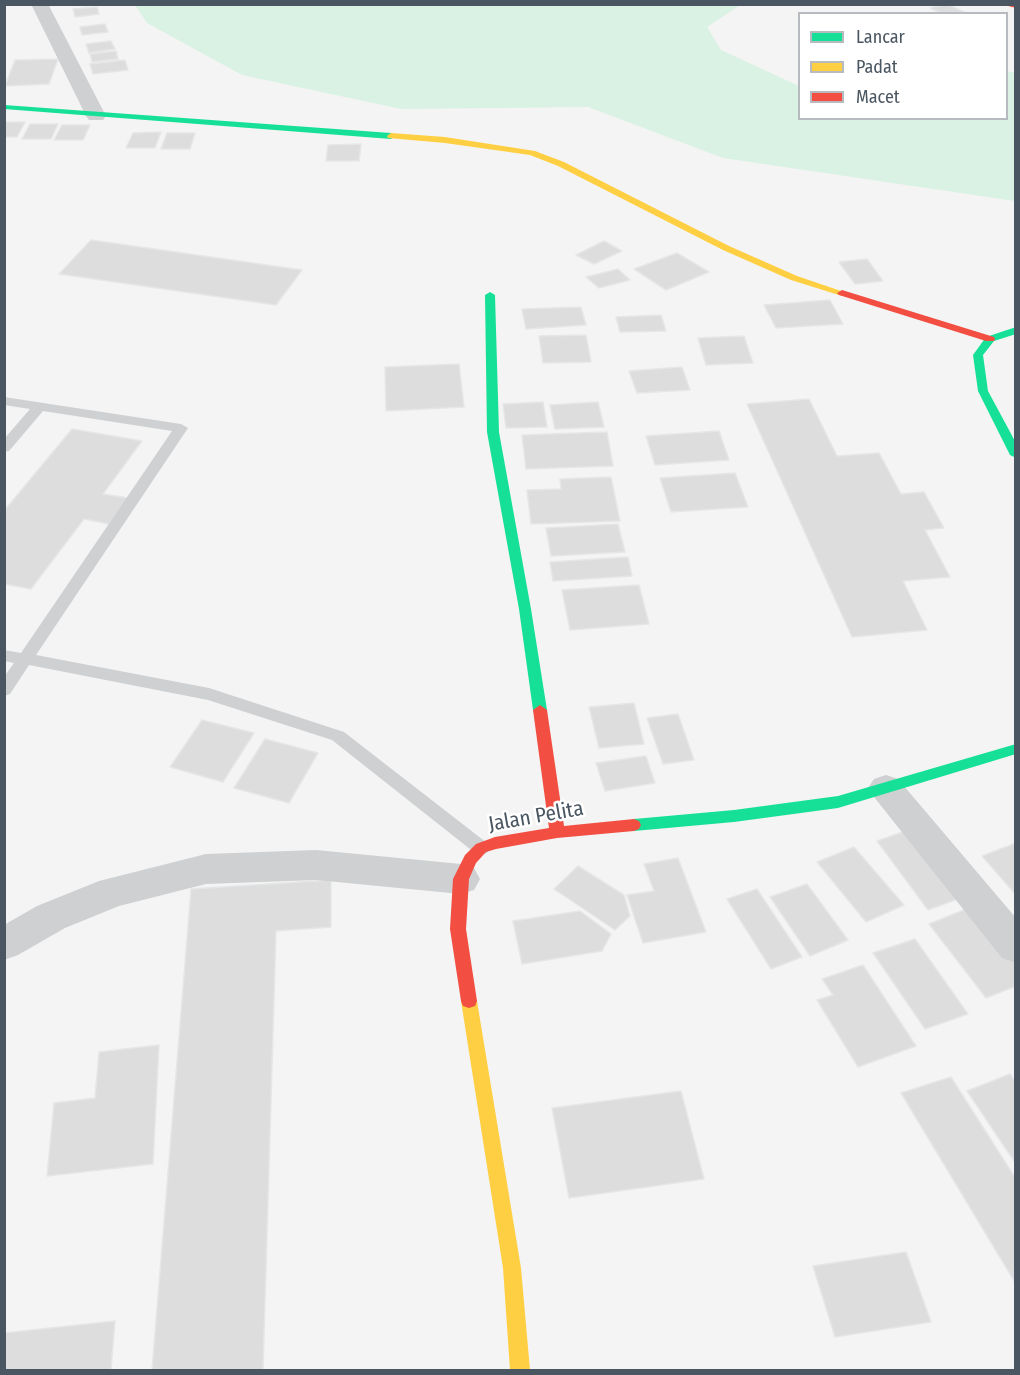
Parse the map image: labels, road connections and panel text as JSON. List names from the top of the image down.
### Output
{
  "streets": {
    "main road": ["Jalan Pelita"]
  },
  "legend": ["Lancar", "Padat", "Macet"]
}
